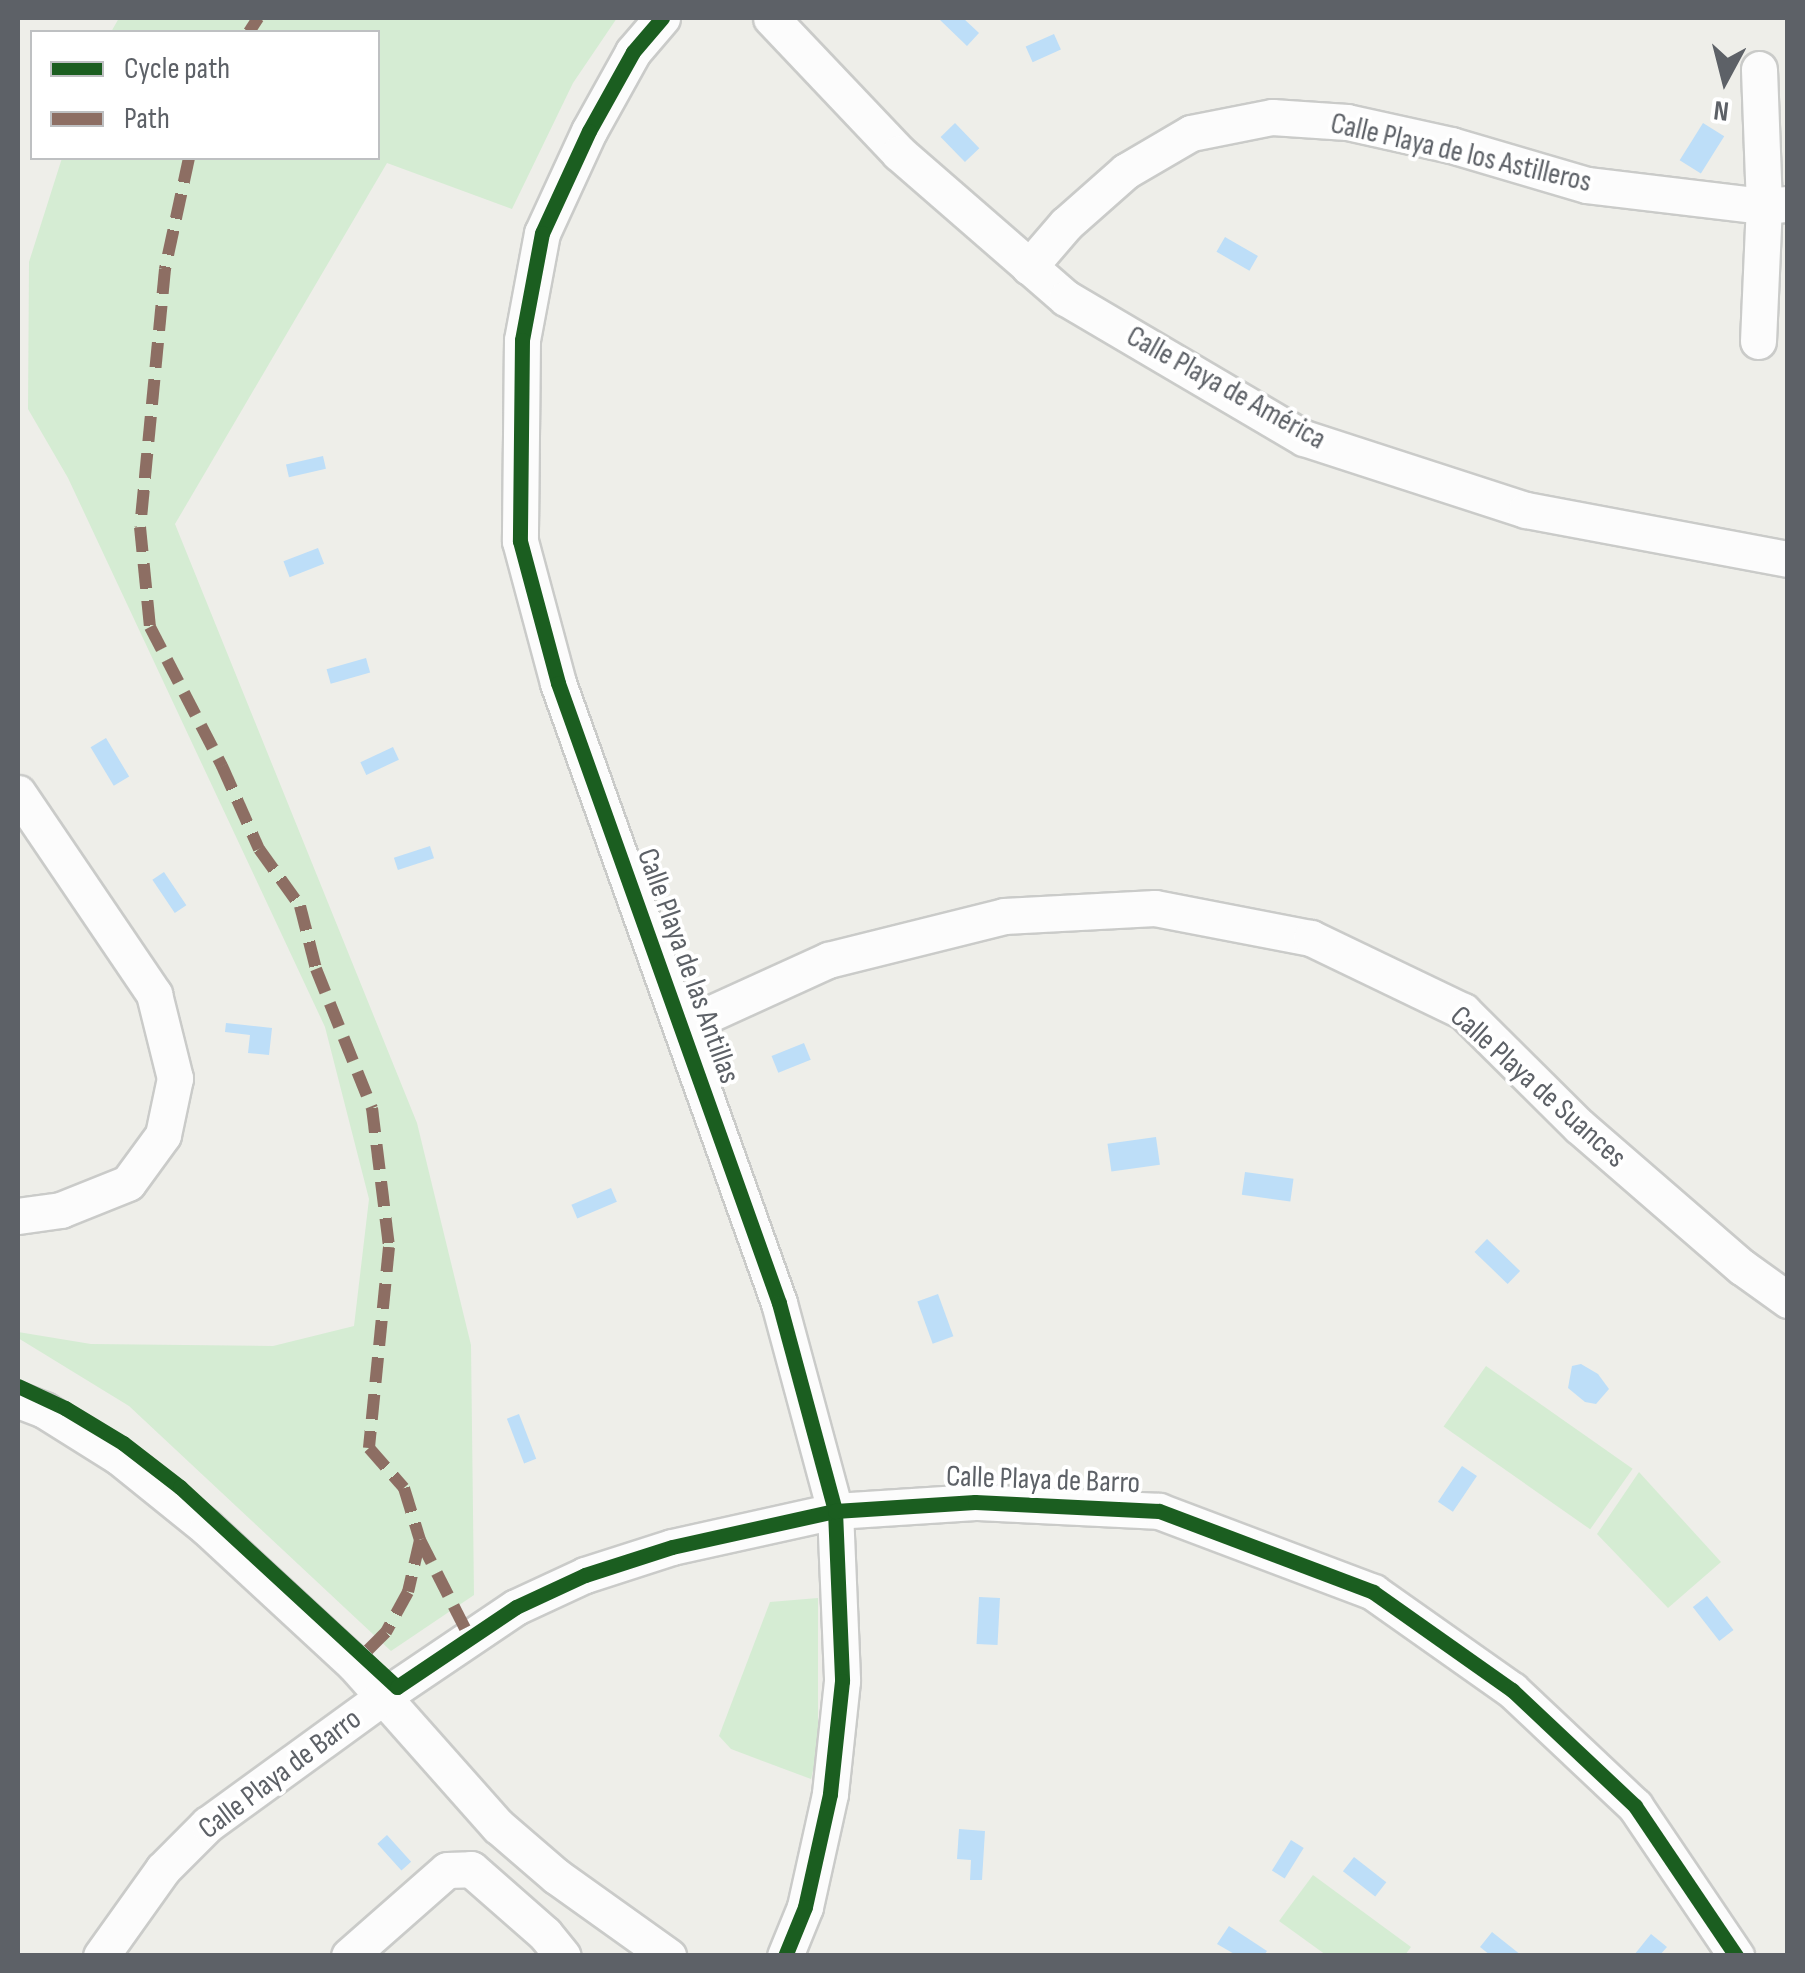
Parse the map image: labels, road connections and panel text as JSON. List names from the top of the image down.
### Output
{
  "streets": {
    "street": [
      "Calle Playa de los Astilleros",
      "Calle Playa de América",
      "Calle Playa de las Antillas",
      "Calle Playa de Suances",
      "Calle Playa de Barro"
    ]
  },
  "crossings": [
    ["Calle Playa de los Astilleros", "Calle Playa de América"],
    ["Calle Playa de las Antillas", "Calle Playa de Suances"],
    ["Calle Playa de las Antillas", "Calle Playa de Barro"]
  ],
  "legend": ["Cycle path", "Path"],
  "north": "bottom"
}
